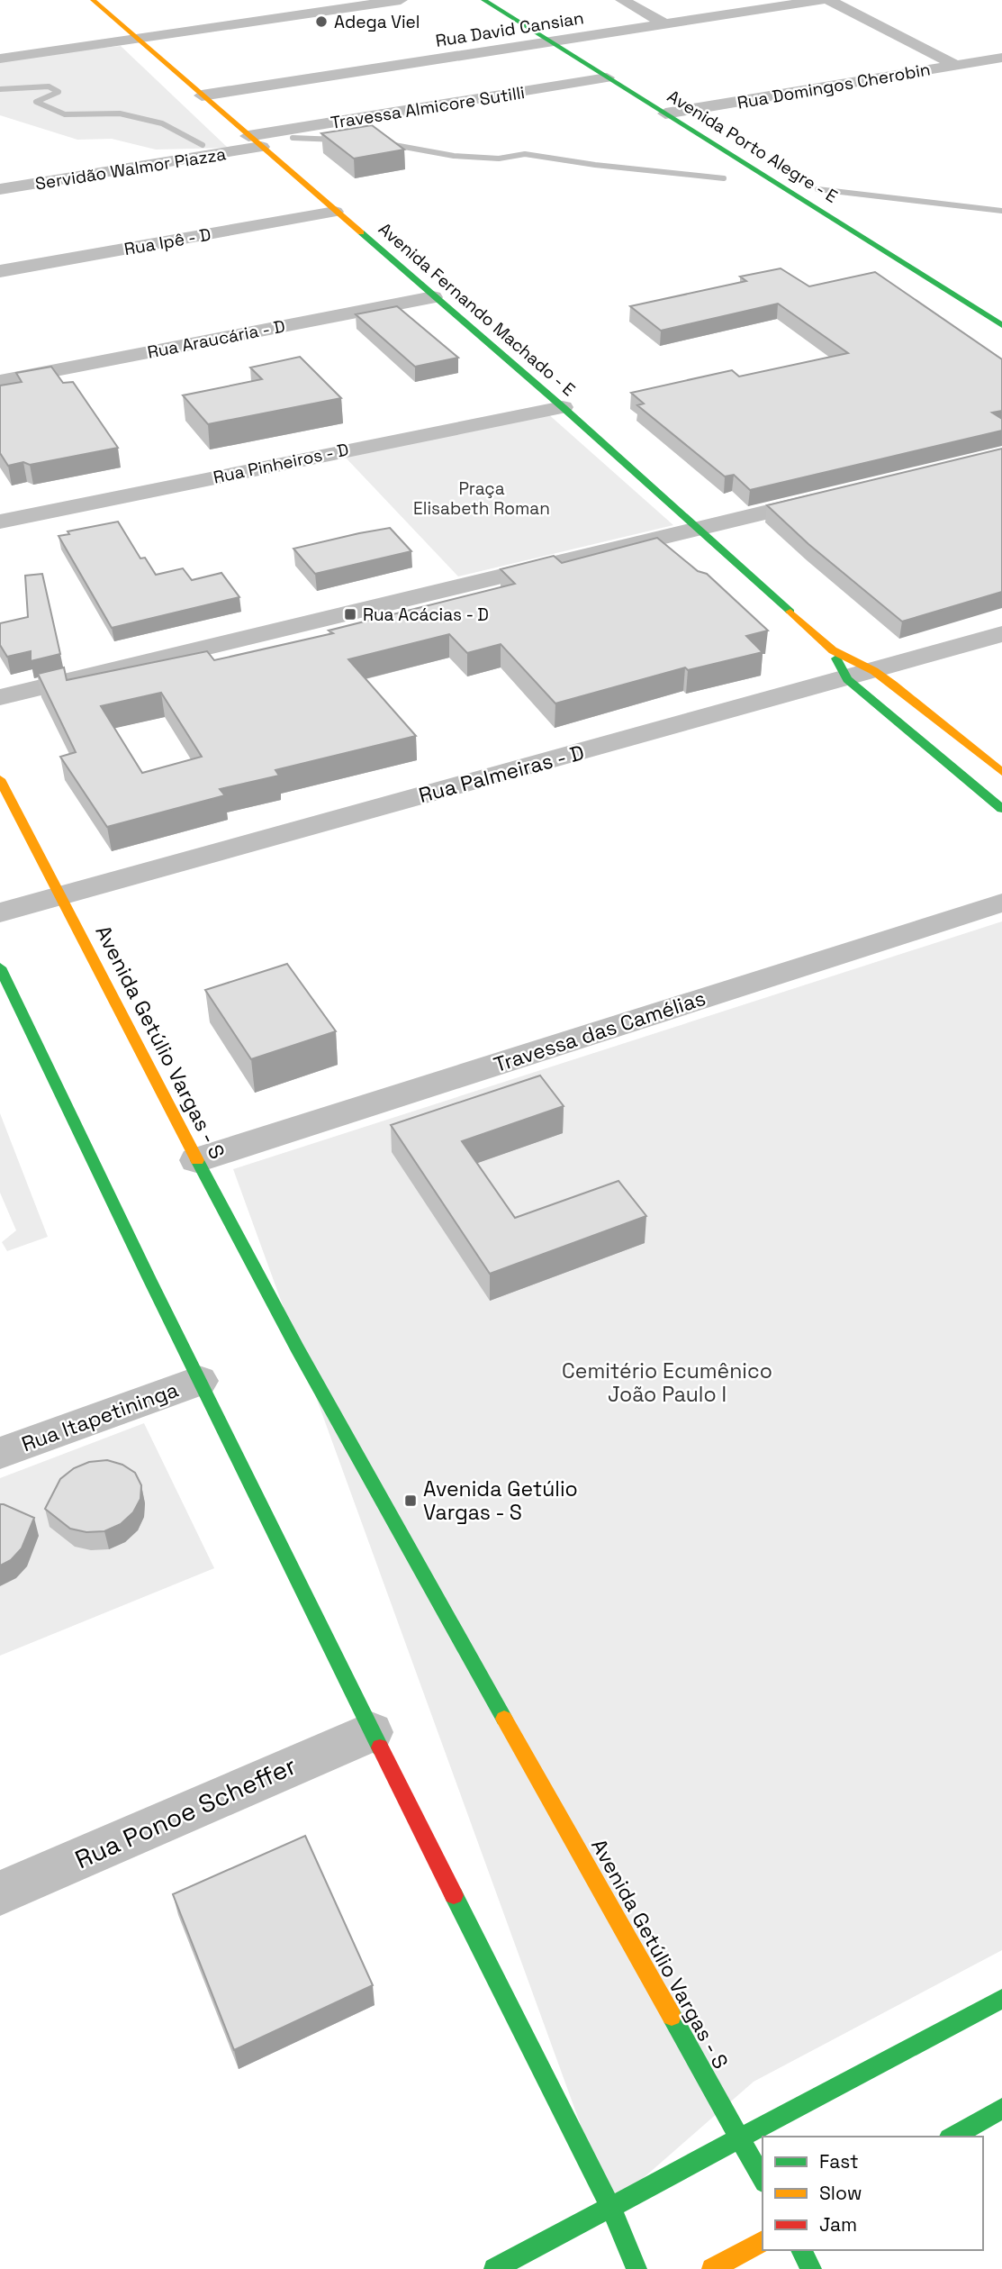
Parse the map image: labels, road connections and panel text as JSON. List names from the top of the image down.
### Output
{
  "streets": {
    "street": [
      "Rua David Cansian",
      "Rua Domingos Cherobin",
      "Travessa Almicore Sutilli",
      "Avenida Porto Alegre - E",
      "Servidão Walmor Piazza",
      "Rua Ipê - D",
      "Avenida Fernando Machado - E",
      "Rua Araucária - D",
      "Rua Pinheiros - D",
      "Rua Palmeiras - D",
      "Travessa das Camélias",
      "Avenida Getúlio Vargas - S",
      "Rua Itapetininga",
      "Rua Ponoe Scheffer"
    ]
  },
  "crossings": [
    ["Rua David Cansian", "Avenida Porto Alegre - E"],
    ["Rua David Cansian", "Avenida Fernando Machado - E"],
    ["Rua Domingos Cherobin", "Avenida Porto Alegre - E"],
    ["Travessa Almicore Sutilli", "Avenida Porto Alegre - E"],
    ["Travessa Almicore Sutilli", "Servidão Walmor Piazza"],
    ["Travessa Almicore Sutilli", "Avenida Fernando Machado - E"],
    ["Servidão Walmor Piazza", "Avenida Fernando Machado - E"],
    ["Rua Ipê - D", "Avenida Fernando Machado - E"],
    ["Avenida Fernando Machado - E", "Rua Araucária - D"],
    ["Avenida Fernando Machado - E", "Rua Pinheiros - D"],
    ["Avenida Fernando Machado - E", "Rua Palmeiras - D"],
    ["Rua Palmeiras - D", "Avenida Getúlio Vargas - S"],
    ["Travessa das Camélias", "Avenida Getúlio Vargas - S"]
  ],
  "parks": ["Praça Elisabeth Roman", "Cemitério Ecumênico João Paulo I"],
  "places": {
    "other": ["Adega Viel"],
    "transit": ["Rua Acácias - D", "Avenida Getúlio Vargas - S"]
  },
  "legend": ["Fast", "Slow", "Jam"]
}
